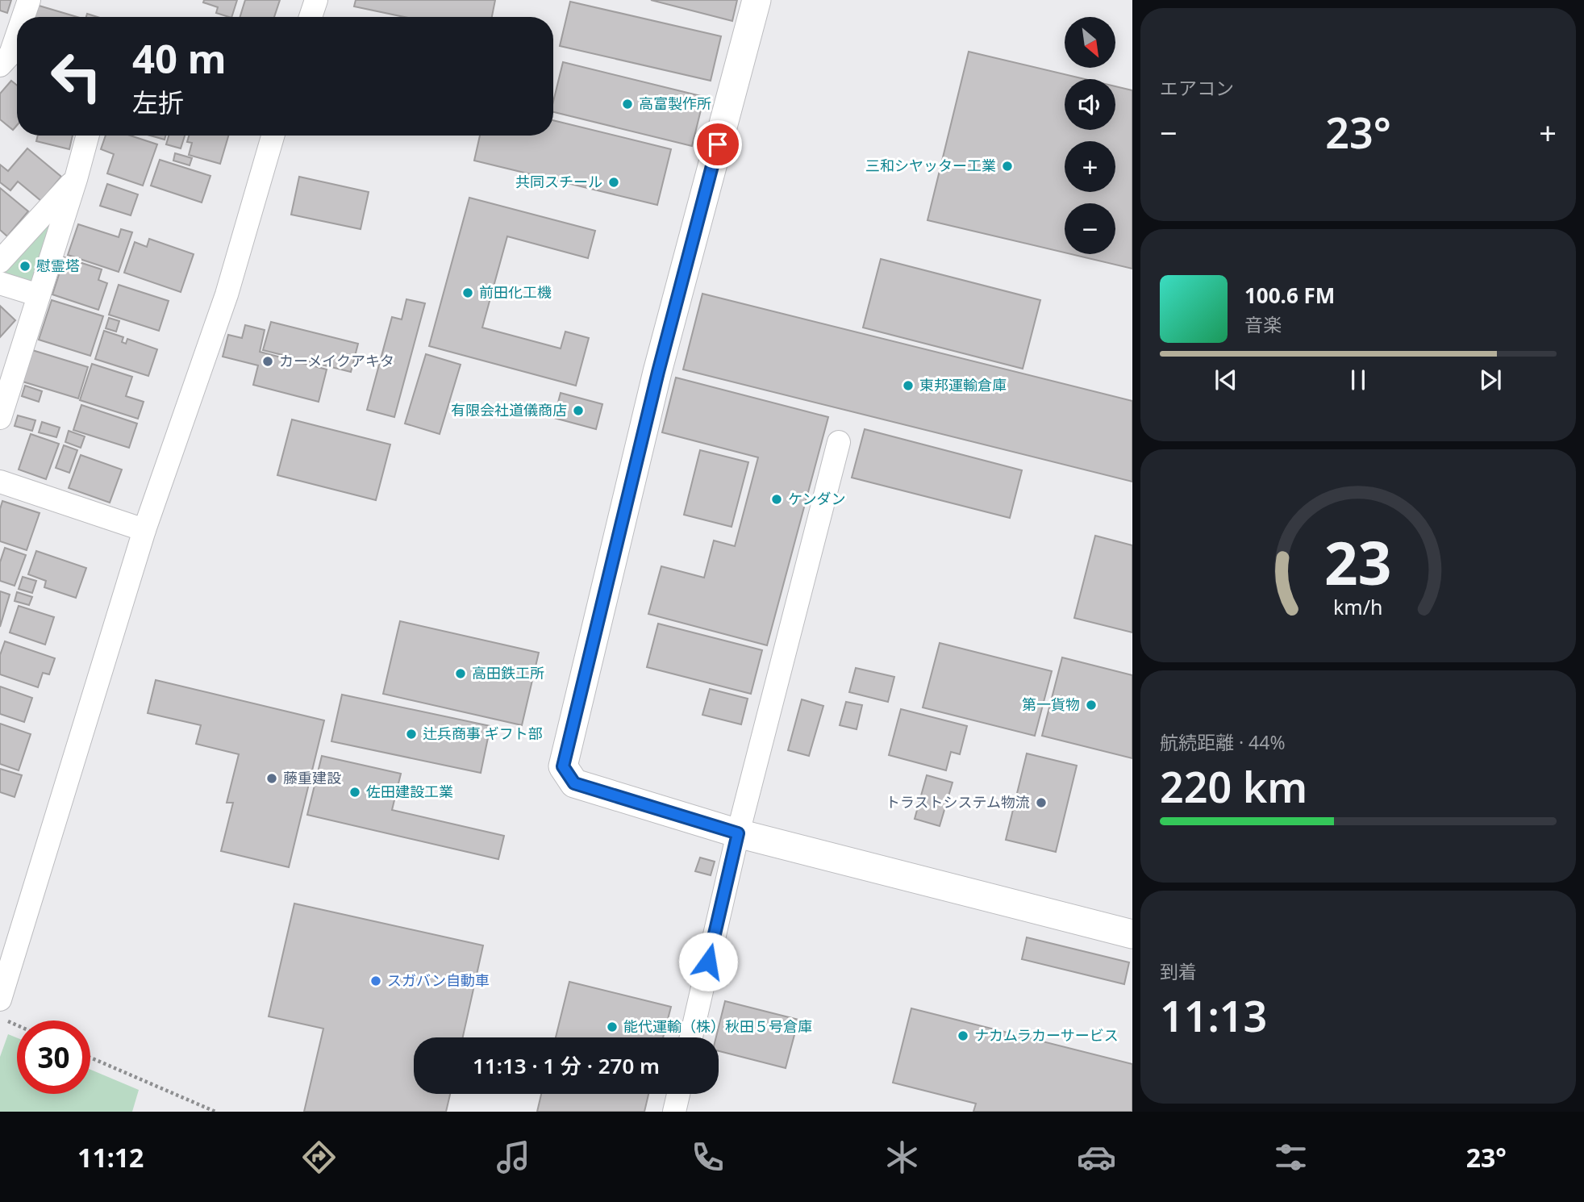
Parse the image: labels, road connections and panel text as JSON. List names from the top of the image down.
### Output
{
  "places": [
    "高富製作所",
    "三和シヤッター工業",
    "共同スチール",
    "慰霊塔",
    "前田化工機",
    "カーメイクアキタ",
    "東邦運輸倉庫",
    "有限会社道儀商店",
    "ケンダン",
    "高田鉄工所",
    "第一貨物",
    "辻兵商事 ギフト部",
    "藤重建設",
    "佐田建設工業",
    "トラストシステム物流",
    "スガバン自動車",
    "能代運輸（株）秋田５号倉庫",
    "ナカムラカーサービス"
  ],
  "north": "bottom right",
  "page": {
    "tile": [
      "エアコン",
      ["航続距離 · 44%", "220 km"],
      ["到着", "11:13"]
    ],
    "map_buttons": ["+", "−"],
    "turn": ["40 m", "左折"],
    "heat": ["−", "23°", "+"],
    "song": ["100.6 FM", "音楽"],
    "limit": "30",
    "trip": "11:13 · 1 分 · 270 m",
    "tabs": ["11:12", "23°"],
    "gauge": ["23", "km/h"]
  }
}
